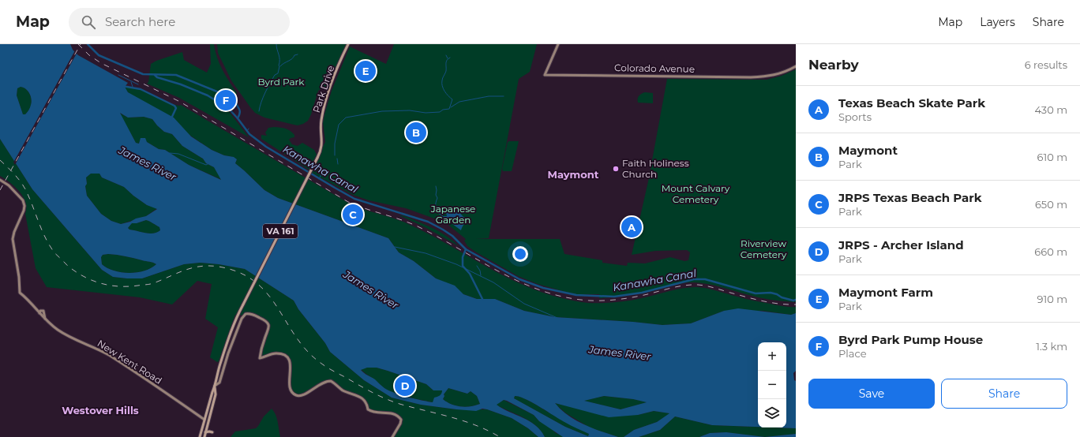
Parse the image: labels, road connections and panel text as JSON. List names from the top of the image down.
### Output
{
  "streets": {
    "main road": ["Park Drive", "VA 161"],
    "street": ["Colorado Avenue", "New Kent Road"]
  },
  "crossings": [
    ["Park Drive", "VA 161"],
    ["VA 161", "New Kent Road"]
  ],
  "districts": ["Maymont", "Westover Hills"],
  "water": ["James River", "Kanawha Canal"],
  "parks": [
    "Byrd Park",
    "Mount Calvary Cemetery",
    "Japanese Garden",
    "Riverview Cemetery"
  ],
  "places": ["Faith Holiness Church"],
  "page": {
    "header": "Map",
    "search": "Search here",
    "nav": ["Map", "Layers", "Share"],
    "heading": ["Nearby", "6 results"],
    "pins": [
      "E",
      "F",
      "B",
      "C",
      "A",
      "D"
    ],
    "list": [
      {
        "mark": "A",
        "name": "Texas Beach Skate Park",
        "note": "Sports",
        "value": "430 m"
      },
      {
        "mark": "B",
        "name": "Maymont",
        "note": "Park",
        "value": "610 m"
      },
      {
        "mark": "C",
        "name": "JRPS Texas Beach Park",
        "note": "Park",
        "value": "650 m"
      },
      {
        "mark": "D",
        "name": "JRPS - Archer Island",
        "note": "Park",
        "value": "660 m"
      },
      {
        "mark": "E",
        "name": "Maymont Farm",
        "note": "Park",
        "value": "910 m"
      },
      {
        "mark": "F",
        "name": "Byrd Park Pump House",
        "note": "Place",
        "value": "1.3 km"
      }
    ],
    "map_buttons": ["+", "−"],
    "buttons": ["Save", "Share"]
  }
}
